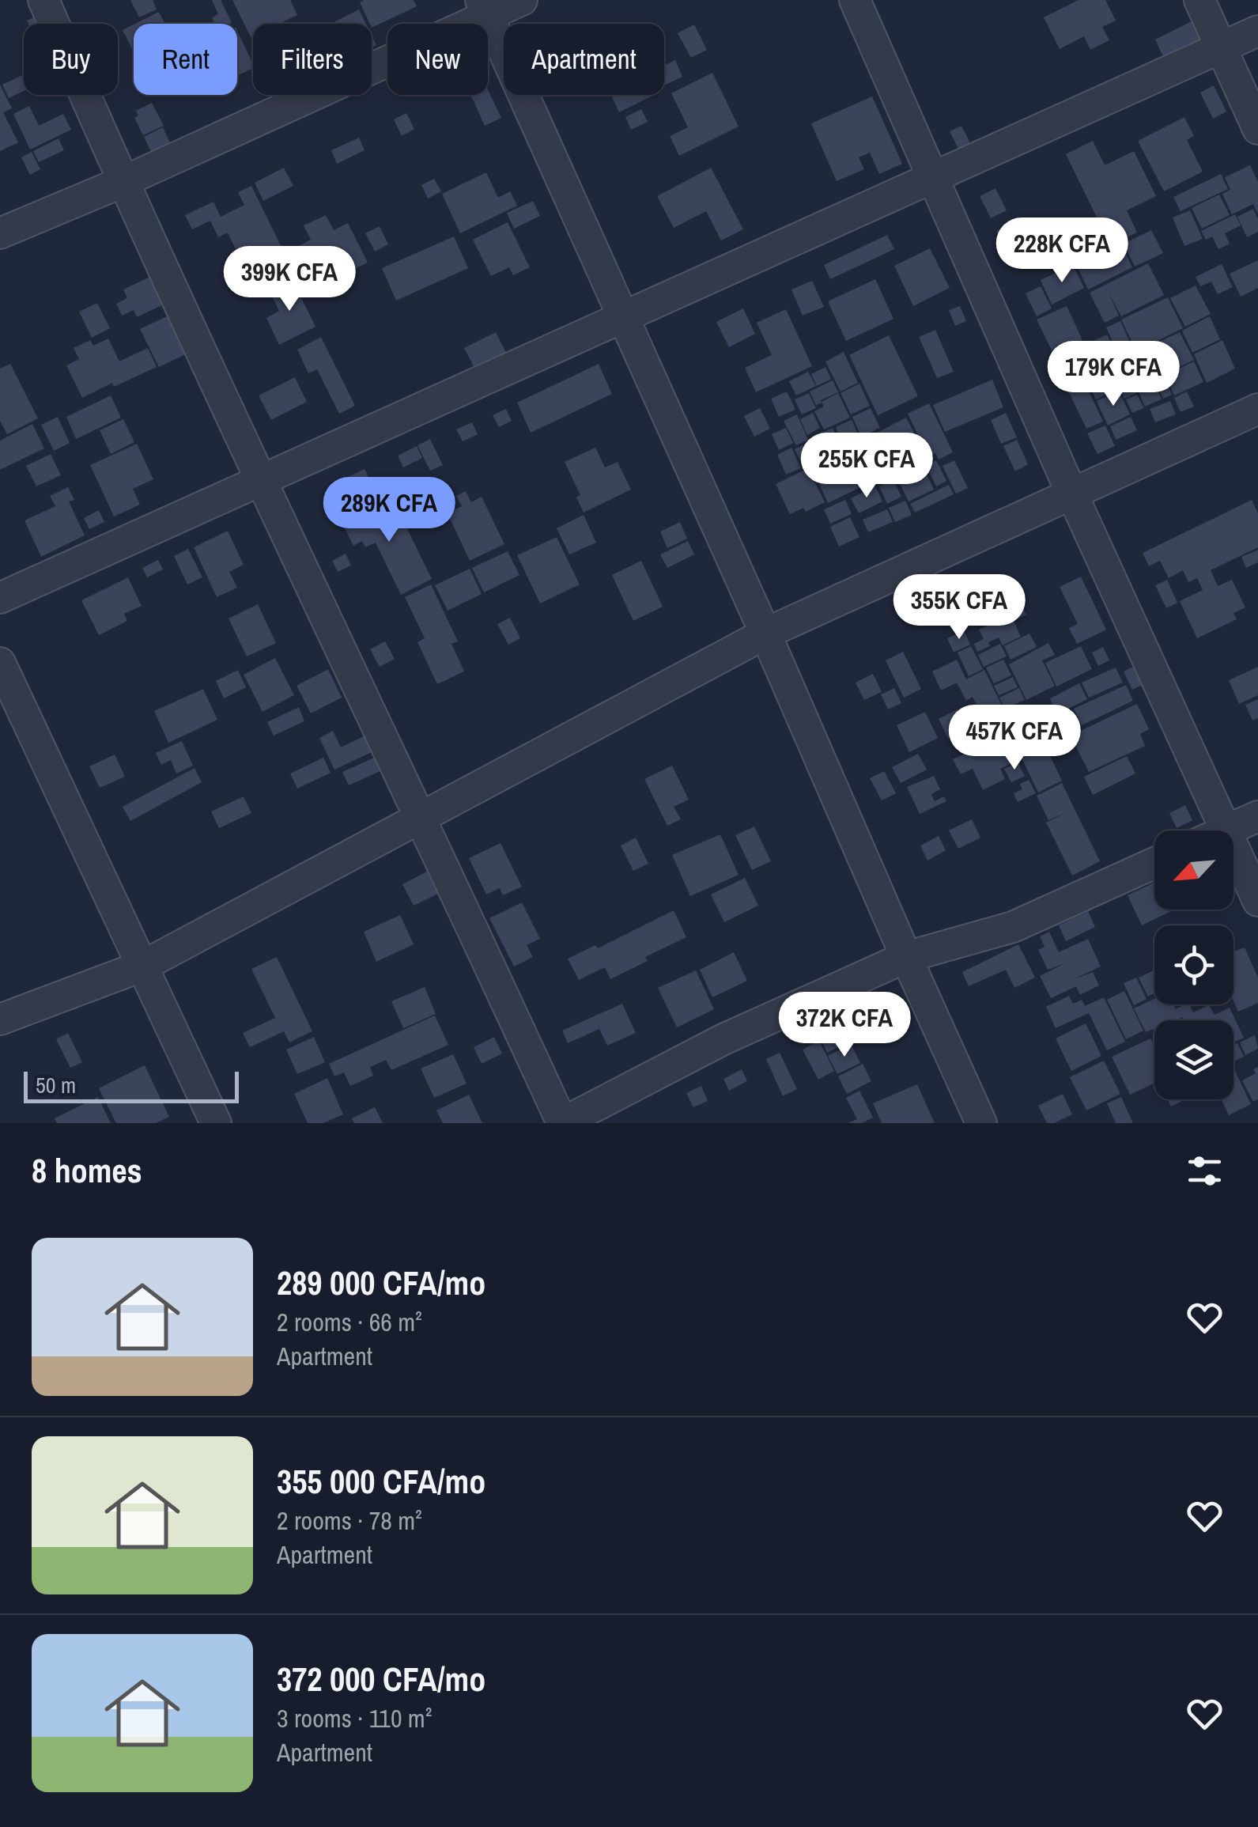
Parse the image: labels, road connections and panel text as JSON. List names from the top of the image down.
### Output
{
  "scale_bar": "50 m",
  "north": "bottom left",
  "page": {
    "chip": [
      "Buy",
      "Rent",
      "Filters",
      "New",
      "Apartment"
    ],
    "price": [
      "228K CFA",
      "399K CFA",
      "179K CFA",
      "255K CFA",
      "289K CFA",
      "355K CFA",
      "457K CFA",
      "372K CFA"
    ],
    "scale": "50 m",
    "heading": "8 homes",
    "list": [
      {
        "name": "289 000 CFA/mo",
        "note": "2 rooms · 66 m² · Apartment"
      },
      {
        "name": "355 000 CFA/mo",
        "note": "2 rooms · 78 m² · Apartment"
      },
      {
        "name": "372 000 CFA/mo",
        "note": "3 rooms · 110 m² · Apartment"
      }
    ]
  }
}
